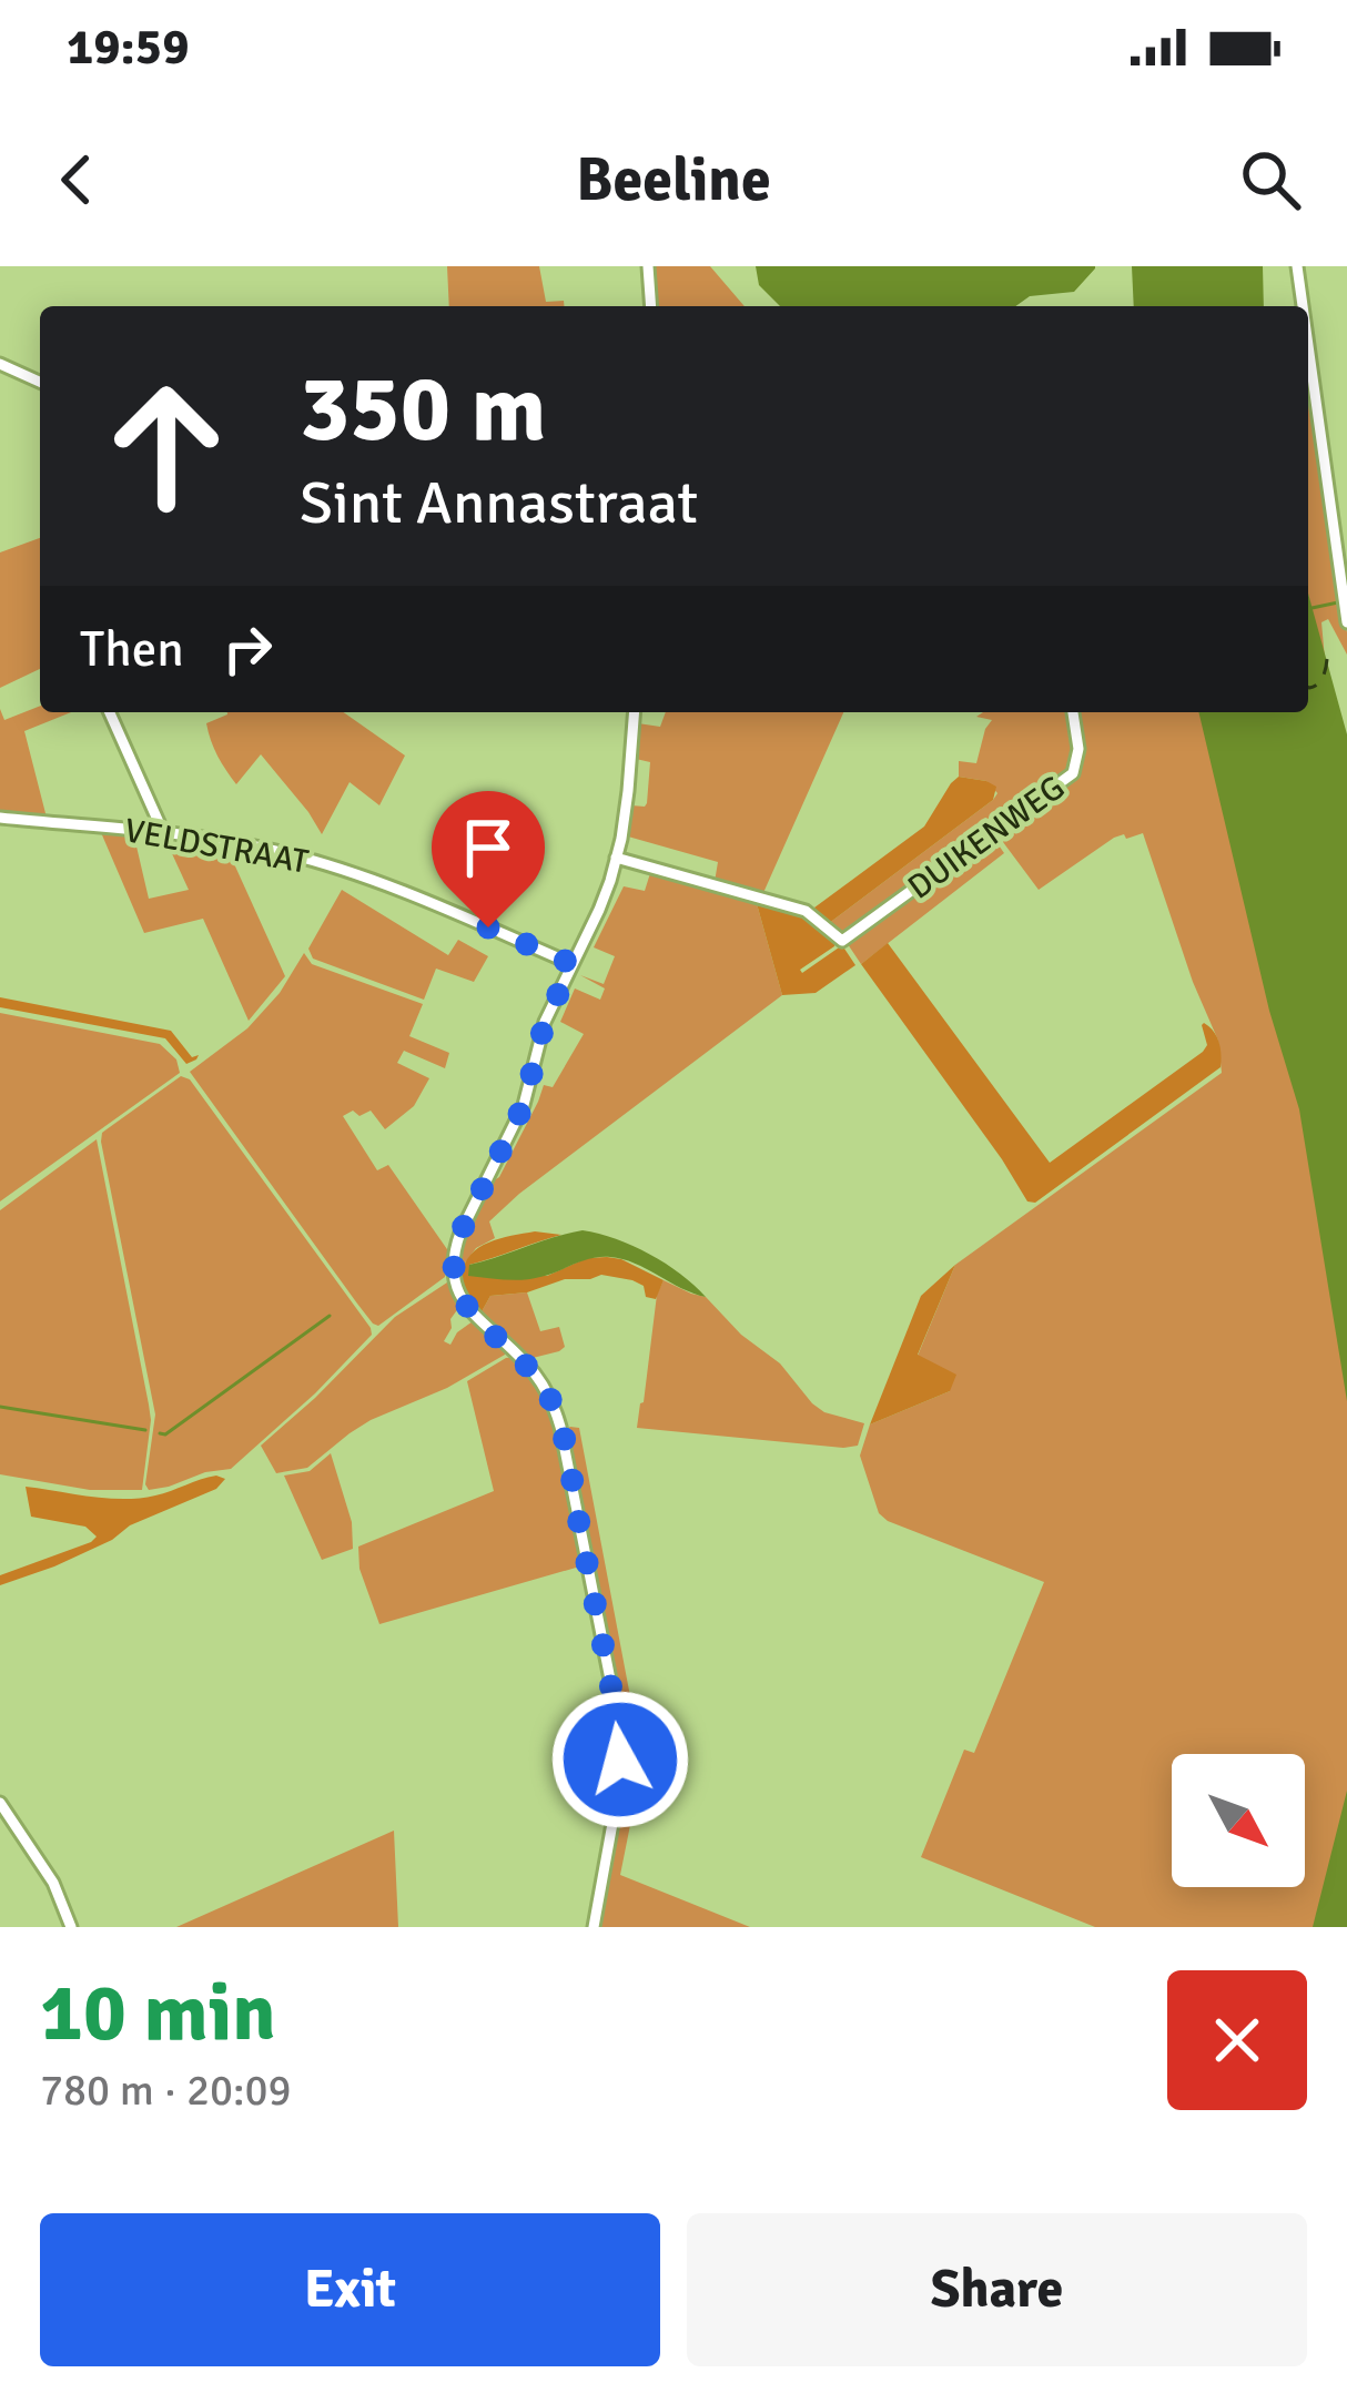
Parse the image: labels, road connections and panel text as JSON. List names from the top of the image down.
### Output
{
  "streets": {
    "street": ["DUIKENWEG", "VELDSTRAAT"]
  },
  "north": "bottom right",
  "page": {
    "status": "19:59",
    "header": "Beeline",
    "turn": ["350 m", "Sint Annastraat"],
    "then": "Then",
    "heading": ["10 min", "780 m · 20:09"],
    "buttons": ["Exit", "Share"]
  }
}
